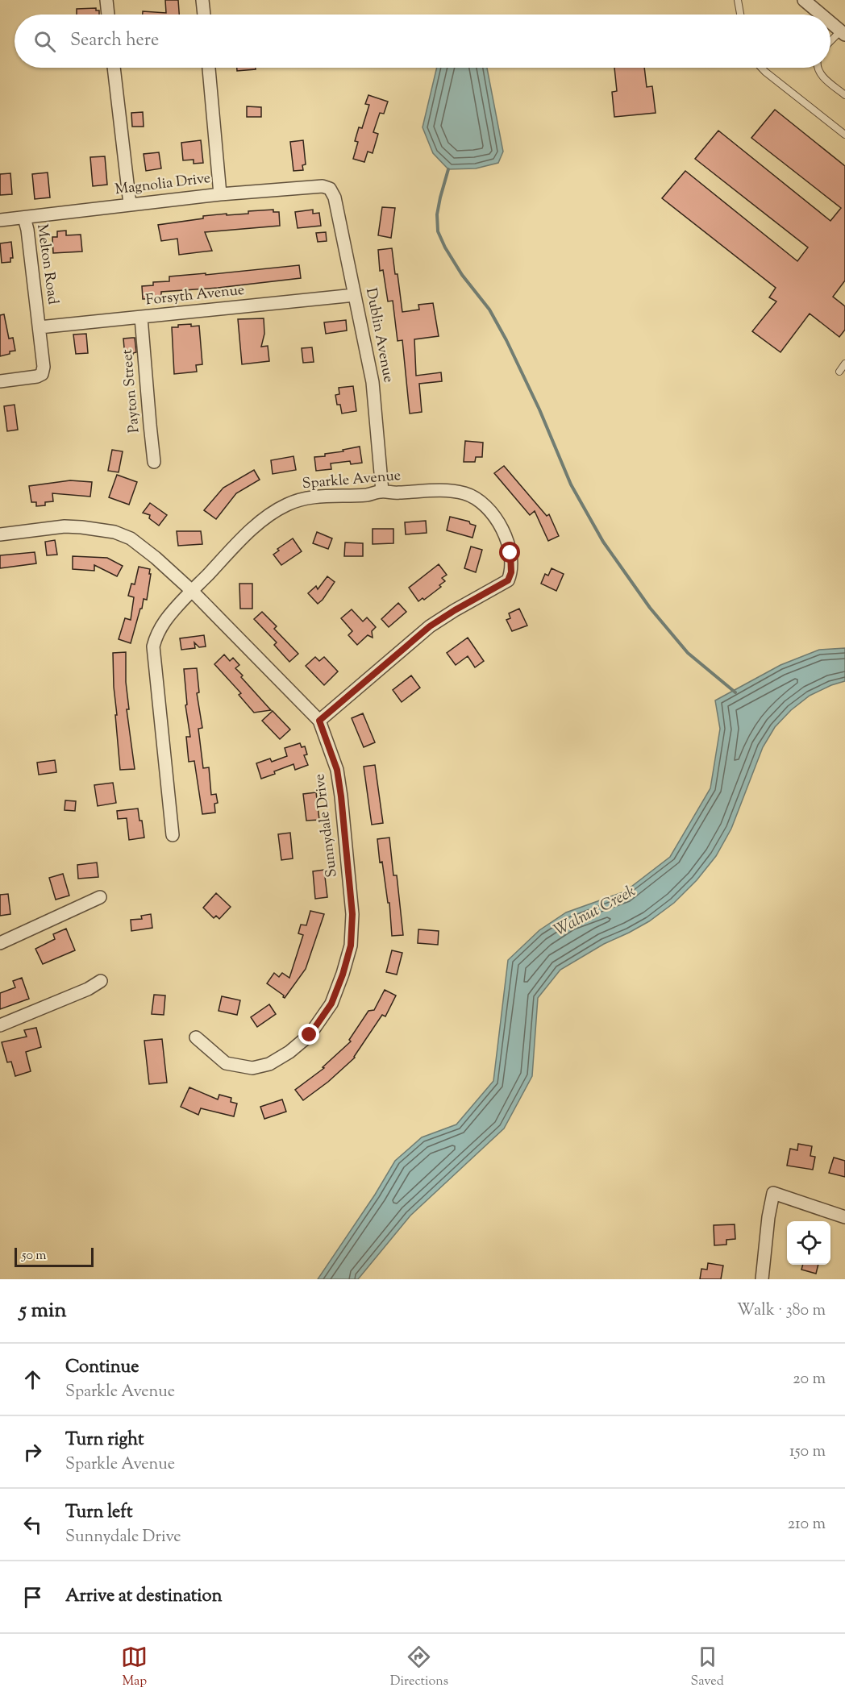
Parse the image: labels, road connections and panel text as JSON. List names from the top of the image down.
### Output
{
  "streets": {
    "street": [
      "Magnolia Drive",
      "Melton Road",
      "Forsyth Avenue",
      "Dublin Avenue",
      "Payton Street",
      "Sparkle Avenue",
      "Sunnydale Drive"
    ]
  },
  "crossings": [
    ["Magnolia Drive", "Melton Road"],
    ["Magnolia Drive", "Dublin Avenue"],
    ["Melton Road", "Forsyth Avenue"],
    ["Forsyth Avenue", "Dublin Avenue"],
    ["Forsyth Avenue", "Payton Street"],
    ["Dublin Avenue", "Sparkle Avenue"],
    ["Sparkle Avenue", "Sunnydale Drive"]
  ],
  "water": ["Walnut Creek"],
  "scale_bar": "50 m",
  "page": {
    "search": "Search here",
    "scale": "50 m",
    "heading": ["5 min", "Walk · 380 m"],
    "list": [
      ["Continue", "Sparkle Avenue", "20 m"],
      ["Turn right", "Sparkle Avenue", "150 m"],
      ["Turn left", "Sunnydale Drive", "210 m"],
      "Arrive at destination"
    ],
    "nav": ["Map", "Directions", "Saved"]
  }
}
